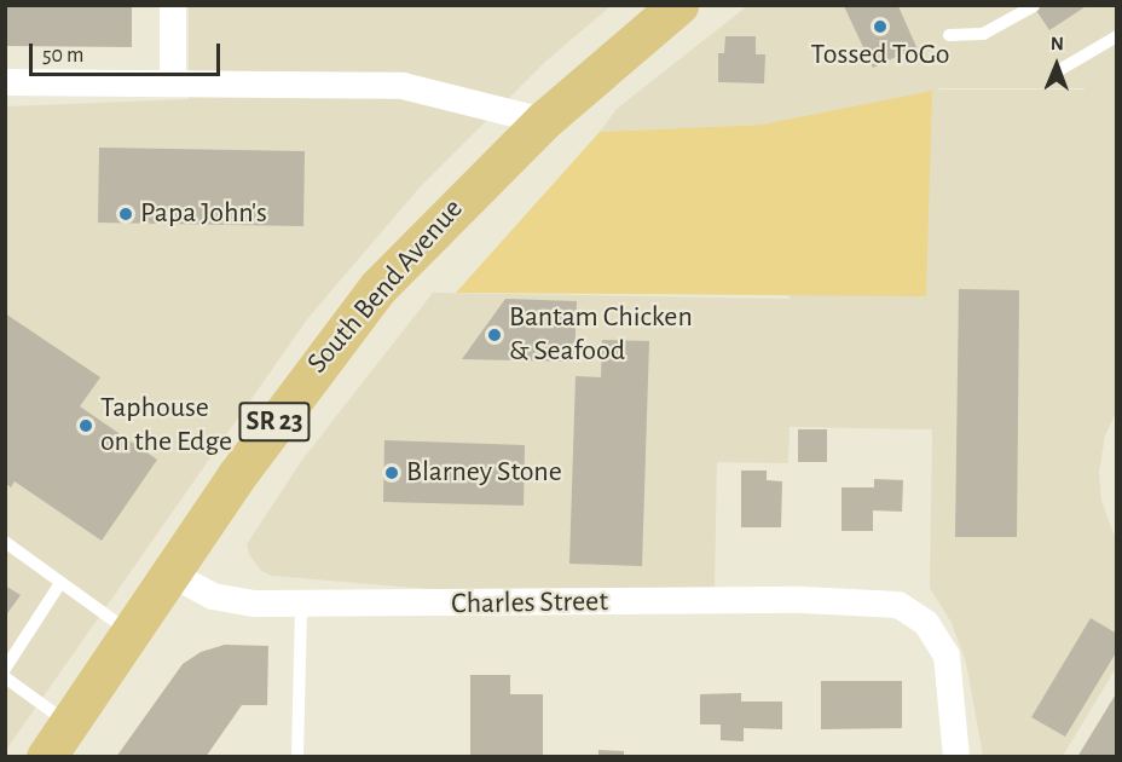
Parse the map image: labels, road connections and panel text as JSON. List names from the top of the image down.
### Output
{
  "streets": {
    "main road": ["South Bend Avenue", "SR 23"],
    "street": ["Charles Street"]
  },
  "crossings": [
    ["South Bend Avenue", "Charles Street"]
  ],
  "places": [
    "Tossed ToGo",
    "Papa John's",
    "Bantam Chicken & Seafood",
    "Taphouse on the Edge",
    "Blarney Stone"
  ],
  "scale_bar": "50 m",
  "north": "top"
}
